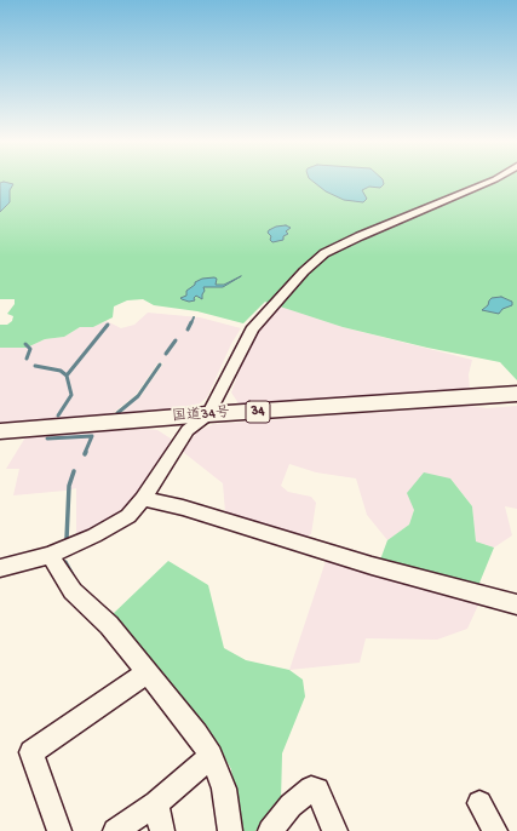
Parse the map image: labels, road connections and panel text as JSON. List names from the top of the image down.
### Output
{
  "streets": {
    "highway": ["34", "国道34号"]
  }
}
